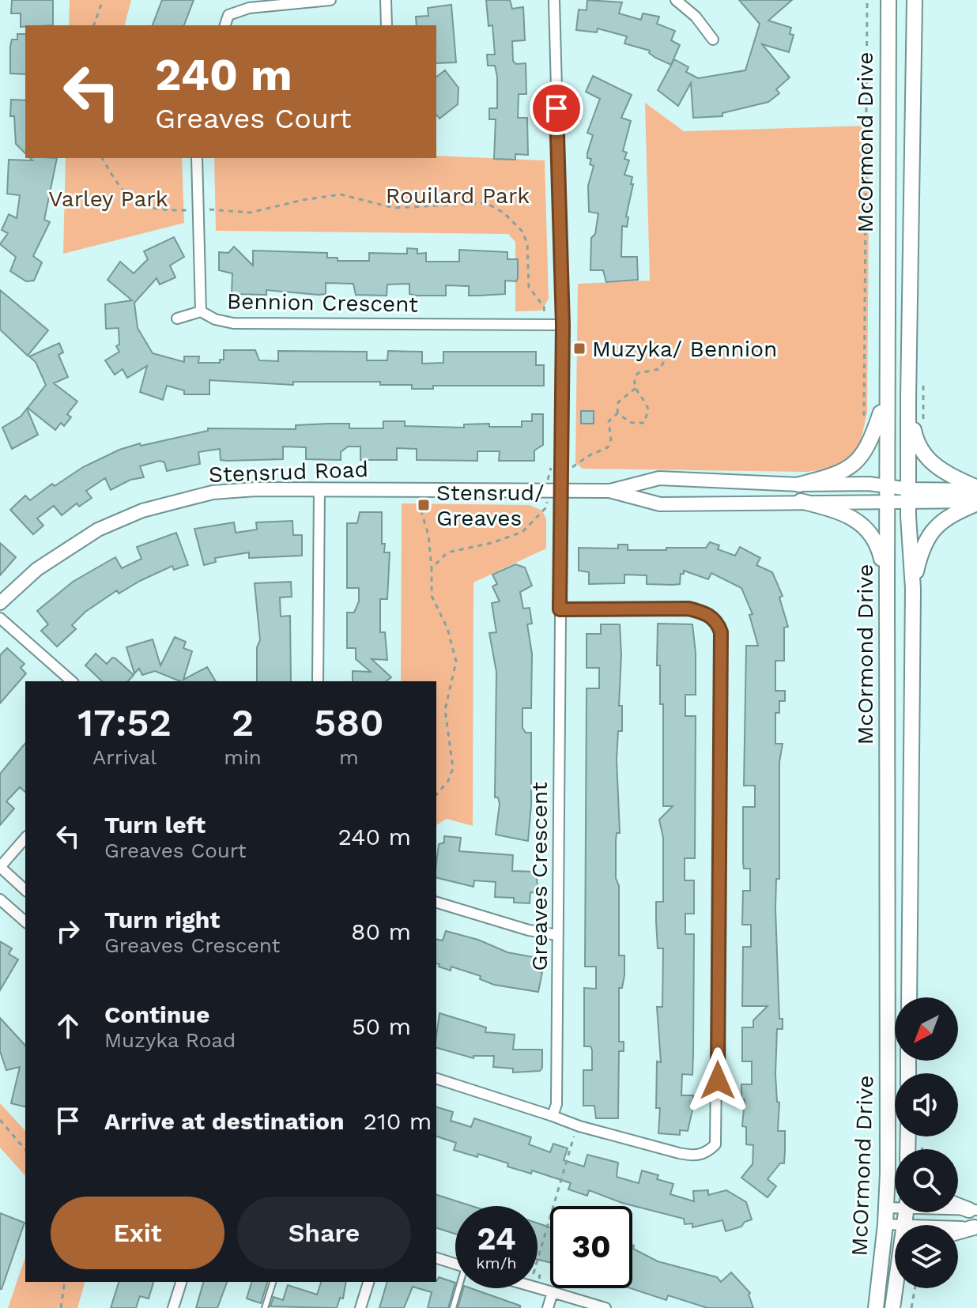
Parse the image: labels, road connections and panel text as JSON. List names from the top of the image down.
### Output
{
  "streets": {
    "main road": ["McOrmond Drive"],
    "street": ["Bennion Crescent", "Stensrud Road", "Greaves Crescent"]
  },
  "crossings": [
    ["McOrmond Drive", "Stensrud Road"],
    ["Bennion Crescent", "Greaves Crescent"],
    ["Stensrud Road", "Greaves Crescent"]
  ],
  "parks": ["Rouilard Park", "Varley Park"],
  "places": {
    "transit": ["Muzyka/ Bennion", "Stensrud/ Greaves"]
  },
  "north": "bottom left",
  "page": {
    "turn": ["240 m", "Greaves Court"],
    "eta": [
      "17:52",
      "Arrival",
      "2",
      "min",
      "580",
      "m"
    ],
    "list": [
      {
        "name": "Turn left",
        "note": "Greaves Court",
        "value": "240 m"
      },
      {
        "name": "Turn right",
        "note": "Greaves Crescent",
        "value": "80 m"
      },
      {
        "name": "Continue",
        "note": "Muzyka Road",
        "value": "50 m"
      },
      {
        "name": "Arrive at destination",
        "value": "210 m"
      }
    ],
    "buttons": ["Exit", "Share"],
    "speed": "24 km/h",
    "limit": "30"
  }
}
